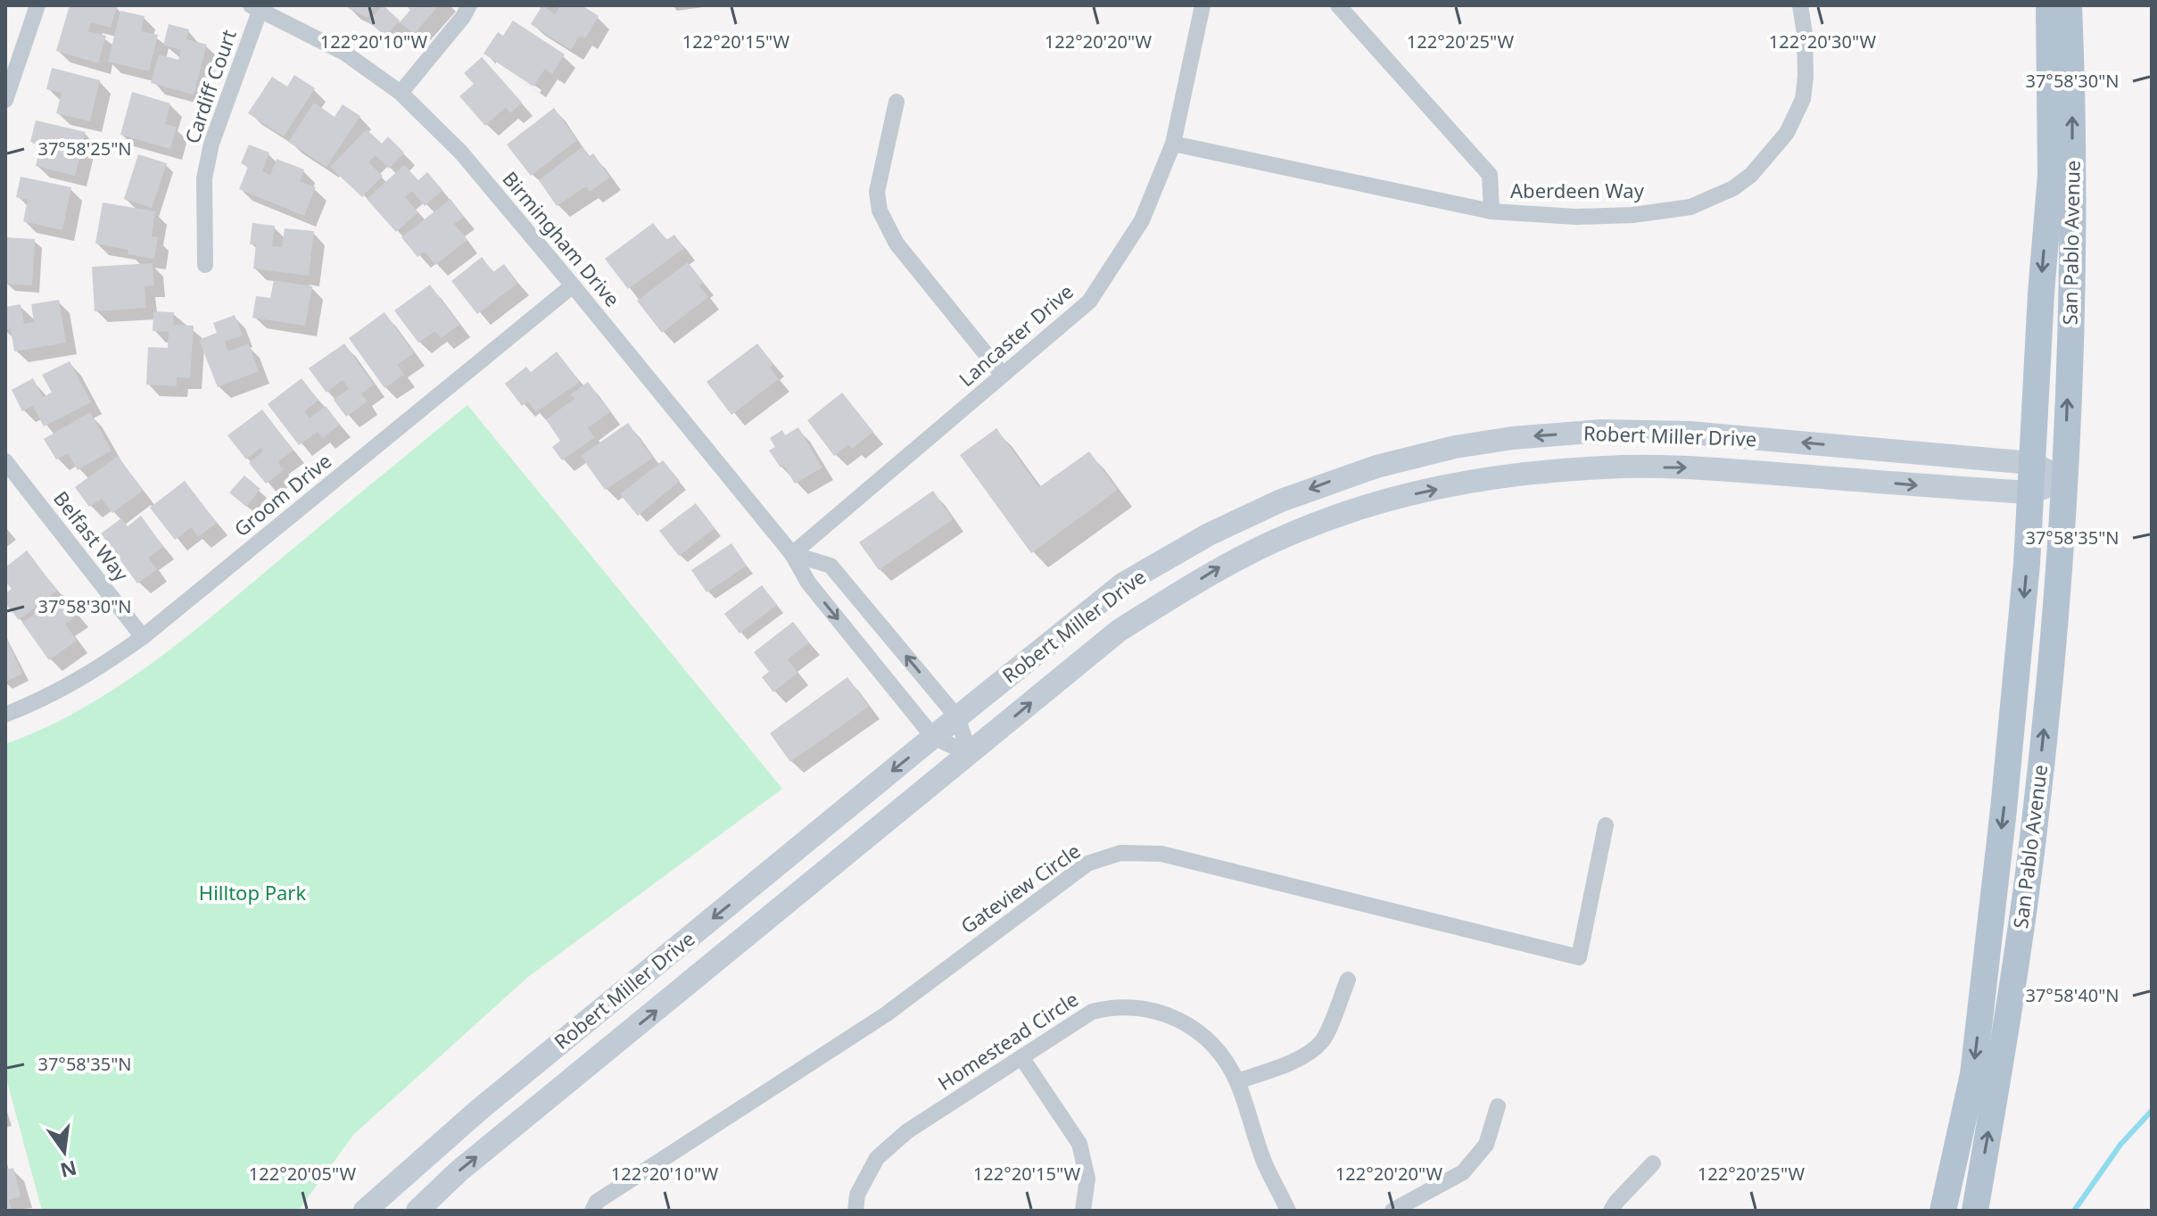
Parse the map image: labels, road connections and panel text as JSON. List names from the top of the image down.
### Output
{
  "streets": {
    "main road": ["San Pablo Avenue", "Robert Miller Drive"],
    "street": [
      "Cardiff Court",
      "Aberdeen Way",
      "Birmingham Drive",
      "Lancaster Drive",
      "Groom Drive",
      "Belfast Way",
      "Gateview Circle",
      "Homestead Circle"
    ]
  },
  "crossings": [
    ["Cardiff Court", "Birmingham Drive"],
    ["Aberdeen Way", "Lancaster Drive"],
    ["Birmingham Drive", "Lancaster Drive"],
    ["Birmingham Drive", "Robert Miller Drive"],
    ["Birmingham Drive", "Groom Drive"],
    ["San Pablo Avenue", "Robert Miller Drive"],
    ["Groom Drive", "Belfast Way"]
  ],
  "parks": ["Hilltop Park"],
  "north": "bottom",
  "coordinates": [
    "122°20'10\"W",
    "122°20'15\"W",
    "122°20'20\"W",
    "122°20'25\"W",
    "122°20'30\"W",
    "37°58'30\"N",
    "37°58'25\"N",
    "37°58'35\"N",
    "37°58'40\"N",
    "122°20'05\"W"
  ]
}
